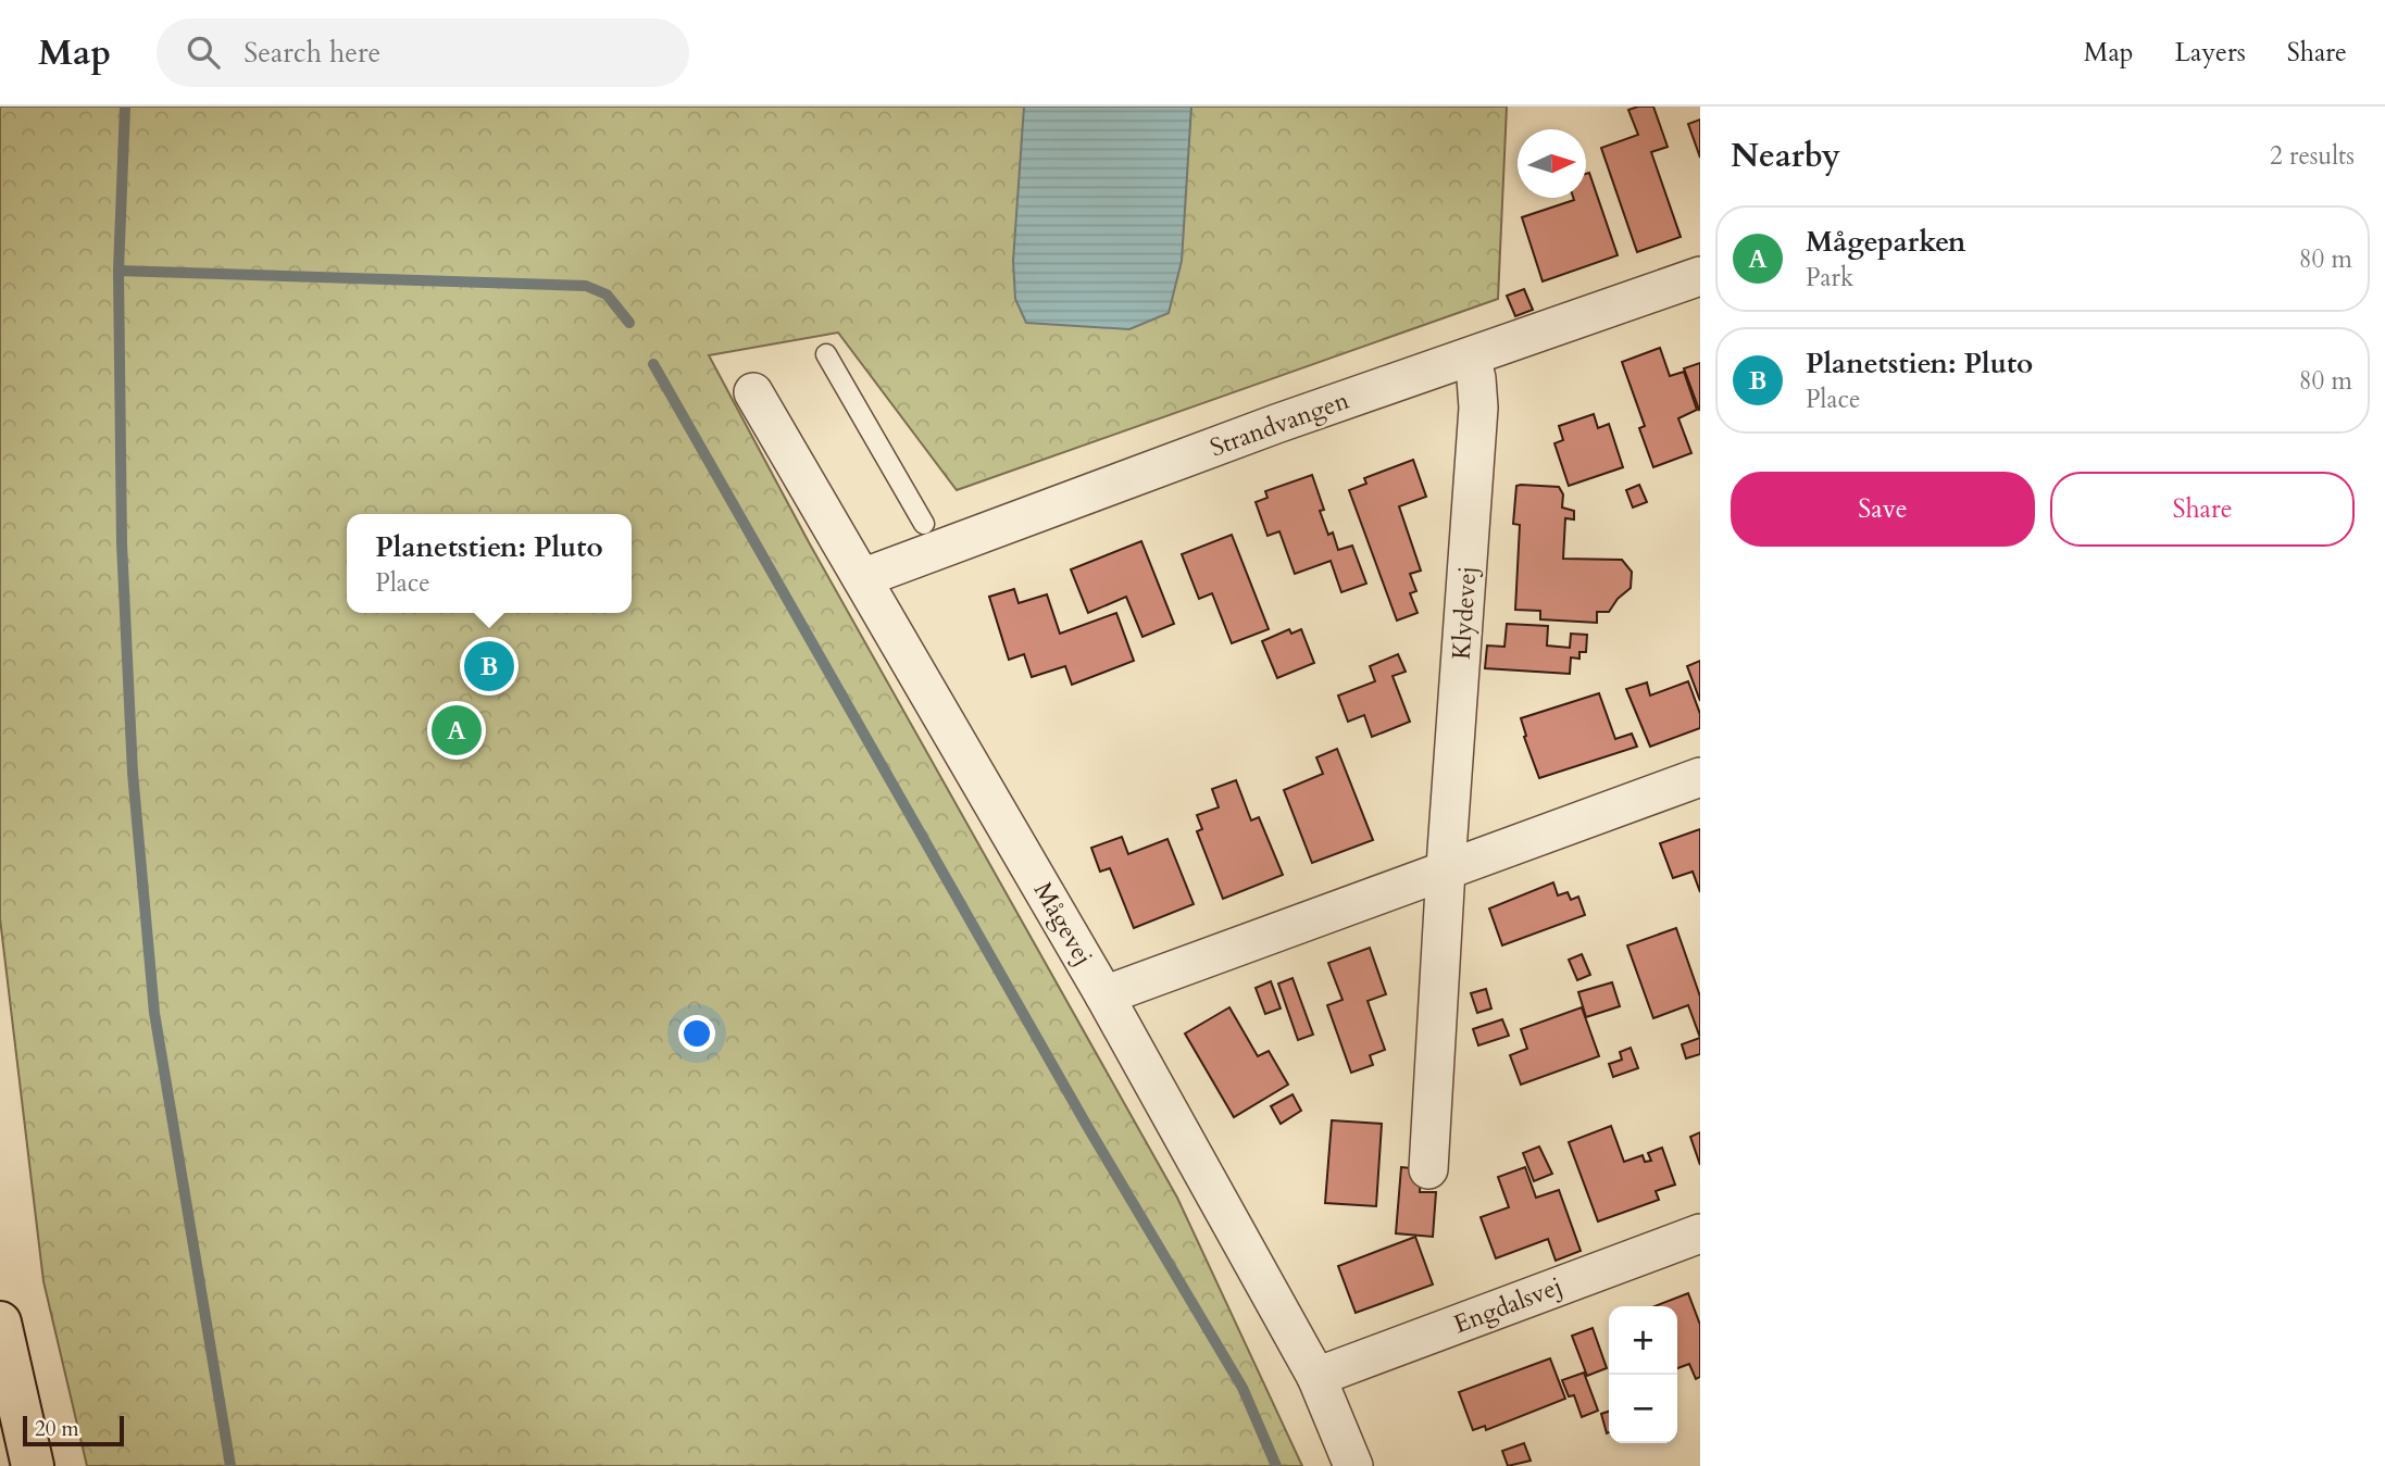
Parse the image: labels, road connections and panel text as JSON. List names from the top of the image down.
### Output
{
  "streets": {
    "street": [
      "Strandvangen",
      "Klydevej",
      "Mågevej",
      "Engdalsvej"
    ]
  },
  "crossings": [
    ["Strandvangen", "Klydevej"],
    ["Strandvangen", "Mågevej"],
    ["Mågevej", "Engdalsvej"]
  ],
  "scale_bar": "20 m",
  "north": "right",
  "page": {
    "header": "Map",
    "search": "Search here",
    "nav": ["Map", "Layers", "Share"],
    "heading": ["Nearby", "2 results"],
    "list": [
      {
        "mark": "A",
        "name": "Mågeparken",
        "note": "Park",
        "value": "80 m"
      },
      {
        "mark": "B",
        "name": "Planetstien: Pluto",
        "note": "Place",
        "value": "80 m"
      }
    ],
    "buttons": ["Save", "Share"],
    "popup": ["Planetstien: Pluto", "Place"],
    "pins": ["B", "A"],
    "map_buttons": ["+", "−"],
    "scale": "20 m"
  }
}
